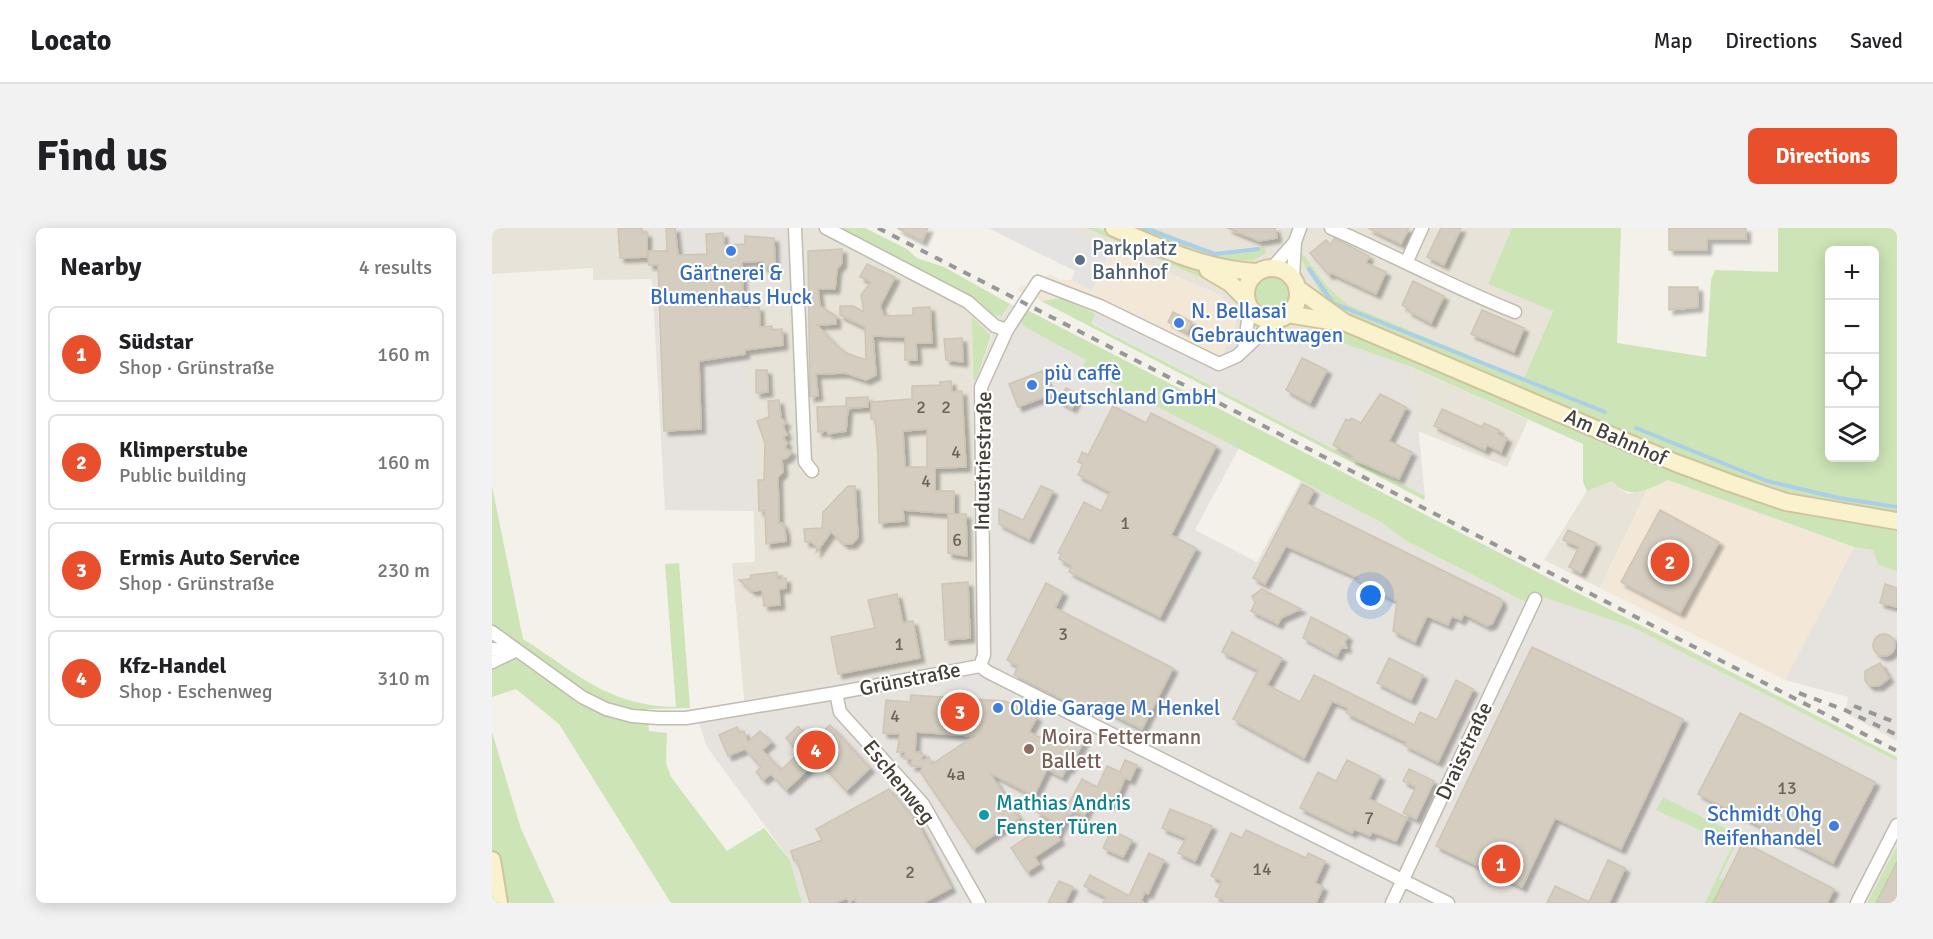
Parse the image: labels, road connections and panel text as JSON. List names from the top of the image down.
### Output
{
  "streets": {
    "main road": ["Am Bahnhof"],
    "street": [
      "Industriestraße",
      "Grünstraße",
      "Draisstraße",
      "Eschenweg"
    ]
  },
  "crossings": [
    ["Am Bahnhof", "Industriestraße"],
    ["Industriestraße", "Grünstraße"],
    ["Grünstraße", "Draisstraße"],
    ["Grünstraße", "Eschenweg"]
  ],
  "places": [
    "Gärtnerei & Blumenhaus Huck",
    "Parkplatz Bahnhof",
    "N. Bellasai Gebrauchtwagen",
    "più caffè Deutschland GmbH",
    "Oldie Garage M. Henkel",
    "Moira Fettermann Ballett",
    "Mathias Andris Fenster Türen",
    "Schmidt Ohg Reifenhandel"
  ],
  "house_numbers": [
    "2",
    "2",
    "4",
    "4",
    "1",
    "6",
    "3",
    "1",
    "4",
    "4a",
    "13",
    "7",
    "14",
    "2"
  ],
  "page": {
    "header": "Locato",
    "nav": ["Map", "Directions", "Saved"],
    "buttons": "Directions",
    "title": "Find us",
    "heading": ["Nearby", "4 results"],
    "map_buttons": ["+", "−"],
    "list": [
      {
        "mark": "1",
        "name": "Südstar",
        "note": "Shop · Grünstraße",
        "value": "160 m"
      },
      {
        "mark": "2",
        "name": "Klimperstube",
        "note": "Public building",
        "value": "160 m"
      },
      {
        "mark": "3",
        "name": "Ermis Auto Service",
        "note": "Shop · Grünstraße",
        "value": "230 m"
      },
      {
        "mark": "4",
        "name": "Kfz-Handel",
        "note": "Shop · Eschenweg",
        "value": "310 m"
      }
    ],
    "pins": [
      "2",
      "3",
      "4",
      "1"
    ]
  }
}
